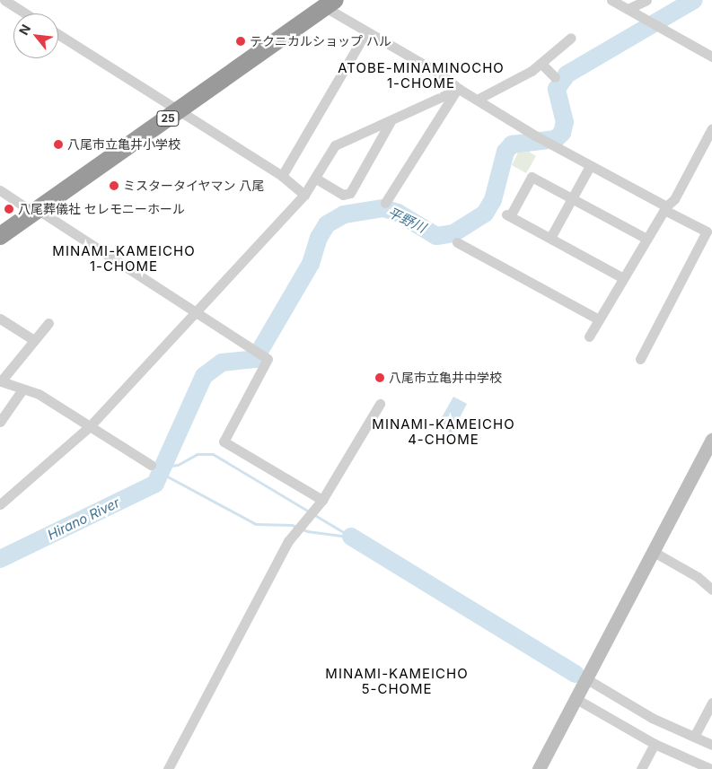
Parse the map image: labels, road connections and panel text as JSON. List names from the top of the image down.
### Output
{
  "streets": {
    "highway": ["25"]
  },
  "districts": [
    "ATOBE-MINAMINOCHO 1-CHOME",
    "MINAMI-KAMEICHO 1-CHOME",
    "MINAMI-KAMEICHO 4-CHOME",
    "MINAMI-KAMEICHO 5-CHOME"
  ],
  "water": ["平野川", "Hirano River"],
  "places": [
    "テクニカルショップ ハル",
    "八尾市立亀井小学校",
    "ミスタータイヤマン 八尾",
    "八尾葬儀社 セレモニーホール",
    "八尾市立亀井中学校"
  ],
  "north": "top left"
}
